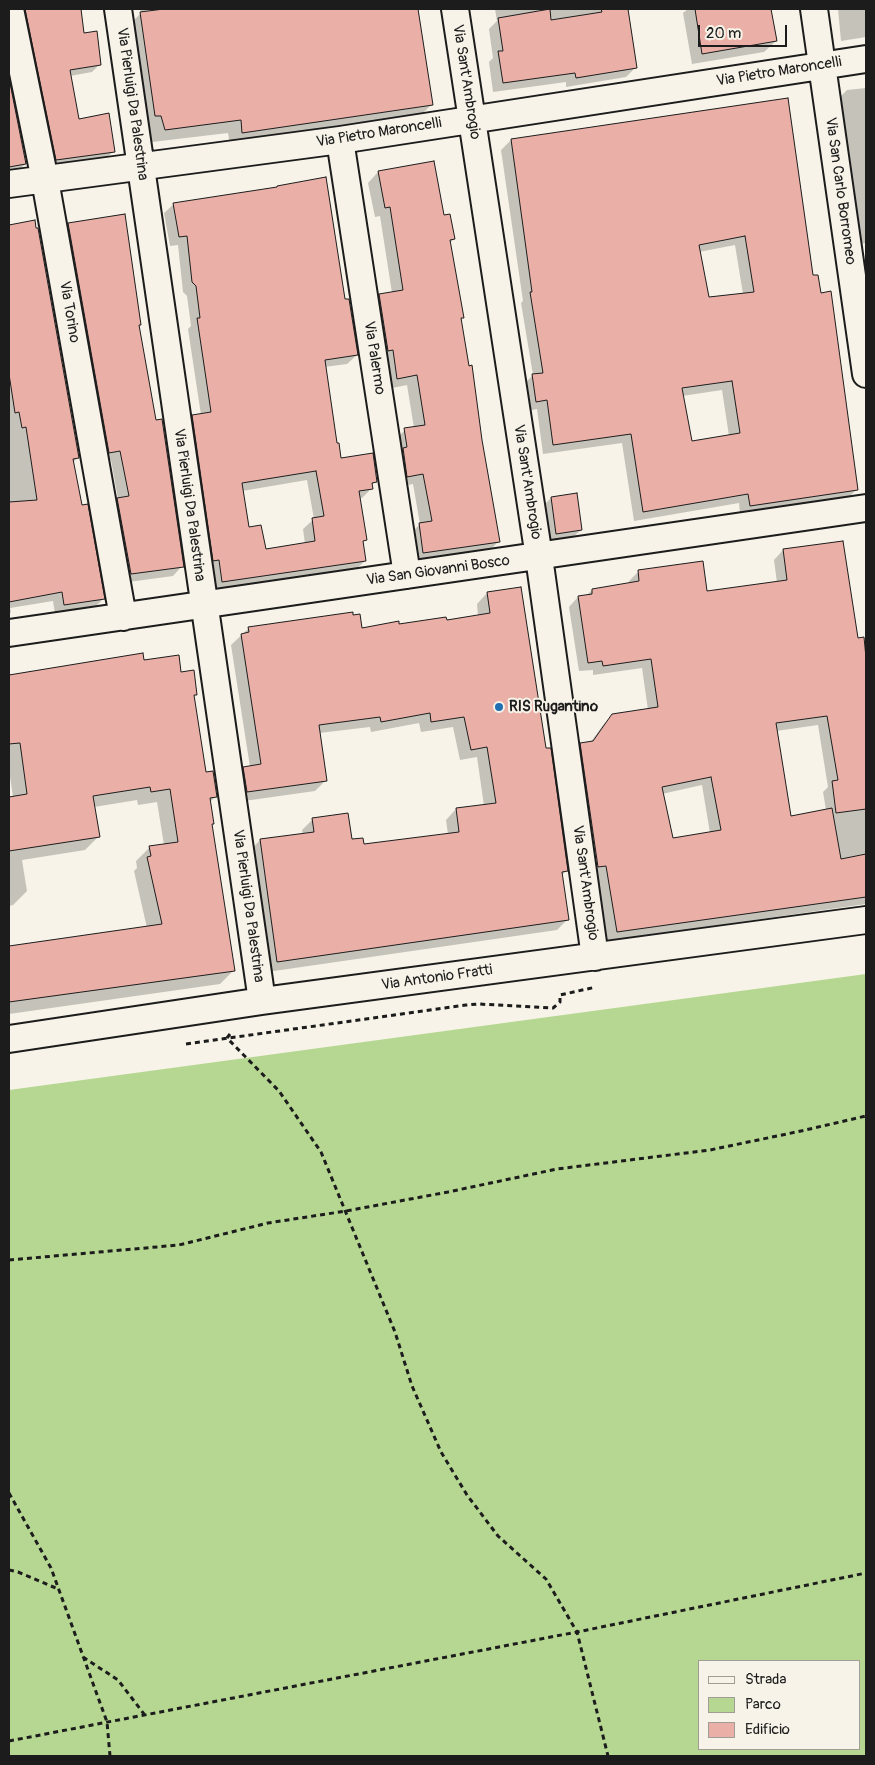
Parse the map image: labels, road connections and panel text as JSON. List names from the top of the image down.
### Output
{
  "streets": {
    "street": [
      "Via Pietro Maroncelli",
      "Via Sant'Ambrogio",
      "Via Pierluigi Da Palestrina",
      "Via San Carlo Borromeo",
      "Via Torino",
      "Via Palermo",
      "Via San Giovanni Bosco",
      "Via Antonio Fratti"
    ]
  },
  "crossings": [
    ["Via Pietro Maroncelli", "Via Sant'Ambrogio"],
    ["Via Pietro Maroncelli", "Via Pierluigi Da Palestrina"],
    ["Via Pietro Maroncelli", "Via San Carlo Borromeo"],
    ["Via Pietro Maroncelli", "Via Torino"],
    ["Via Pietro Maroncelli", "Via Palermo"],
    ["Via Sant'Ambrogio", "Via San Giovanni Bosco"],
    ["Via Sant'Ambrogio", "Via Antonio Fratti"],
    ["Via Pierluigi Da Palestrina", "Via San Giovanni Bosco"],
    ["Via Pierluigi Da Palestrina", "Via Antonio Fratti"],
    ["Via Torino", "Via San Giovanni Bosco"],
    ["Via Palermo", "Via San Giovanni Bosco"]
  ],
  "places": ["RIS Rugantino"],
  "legend": ["Strada", "Parco", "Edificio"],
  "scale_bar": "20 m"
}
